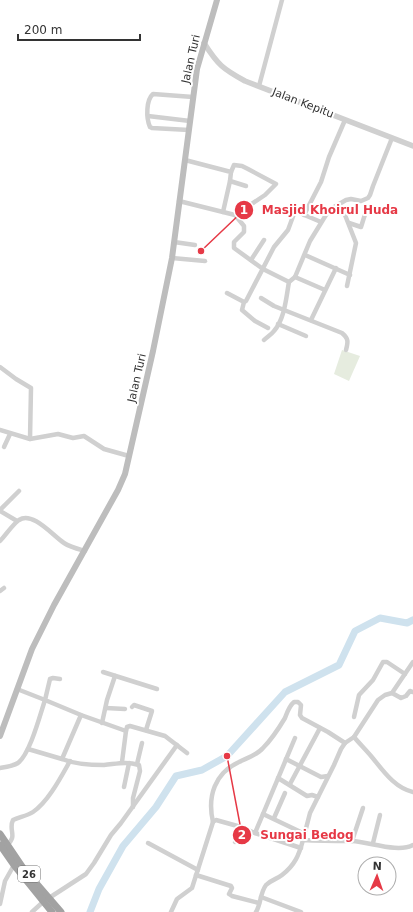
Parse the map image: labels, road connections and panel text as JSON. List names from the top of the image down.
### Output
{
  "streets": {
    "highway": ["26"],
    "main road": ["Jalan Turi"],
    "street": ["Jalan Kepitu"]
  },
  "crossings": [
    ["Jalan Turi", "Jalan Kepitu"]
  ],
  "places": ["Masjid Khoirul Huda", "Sungai Bedog"],
  "scale_bar": "200 m",
  "north": "top"
}
